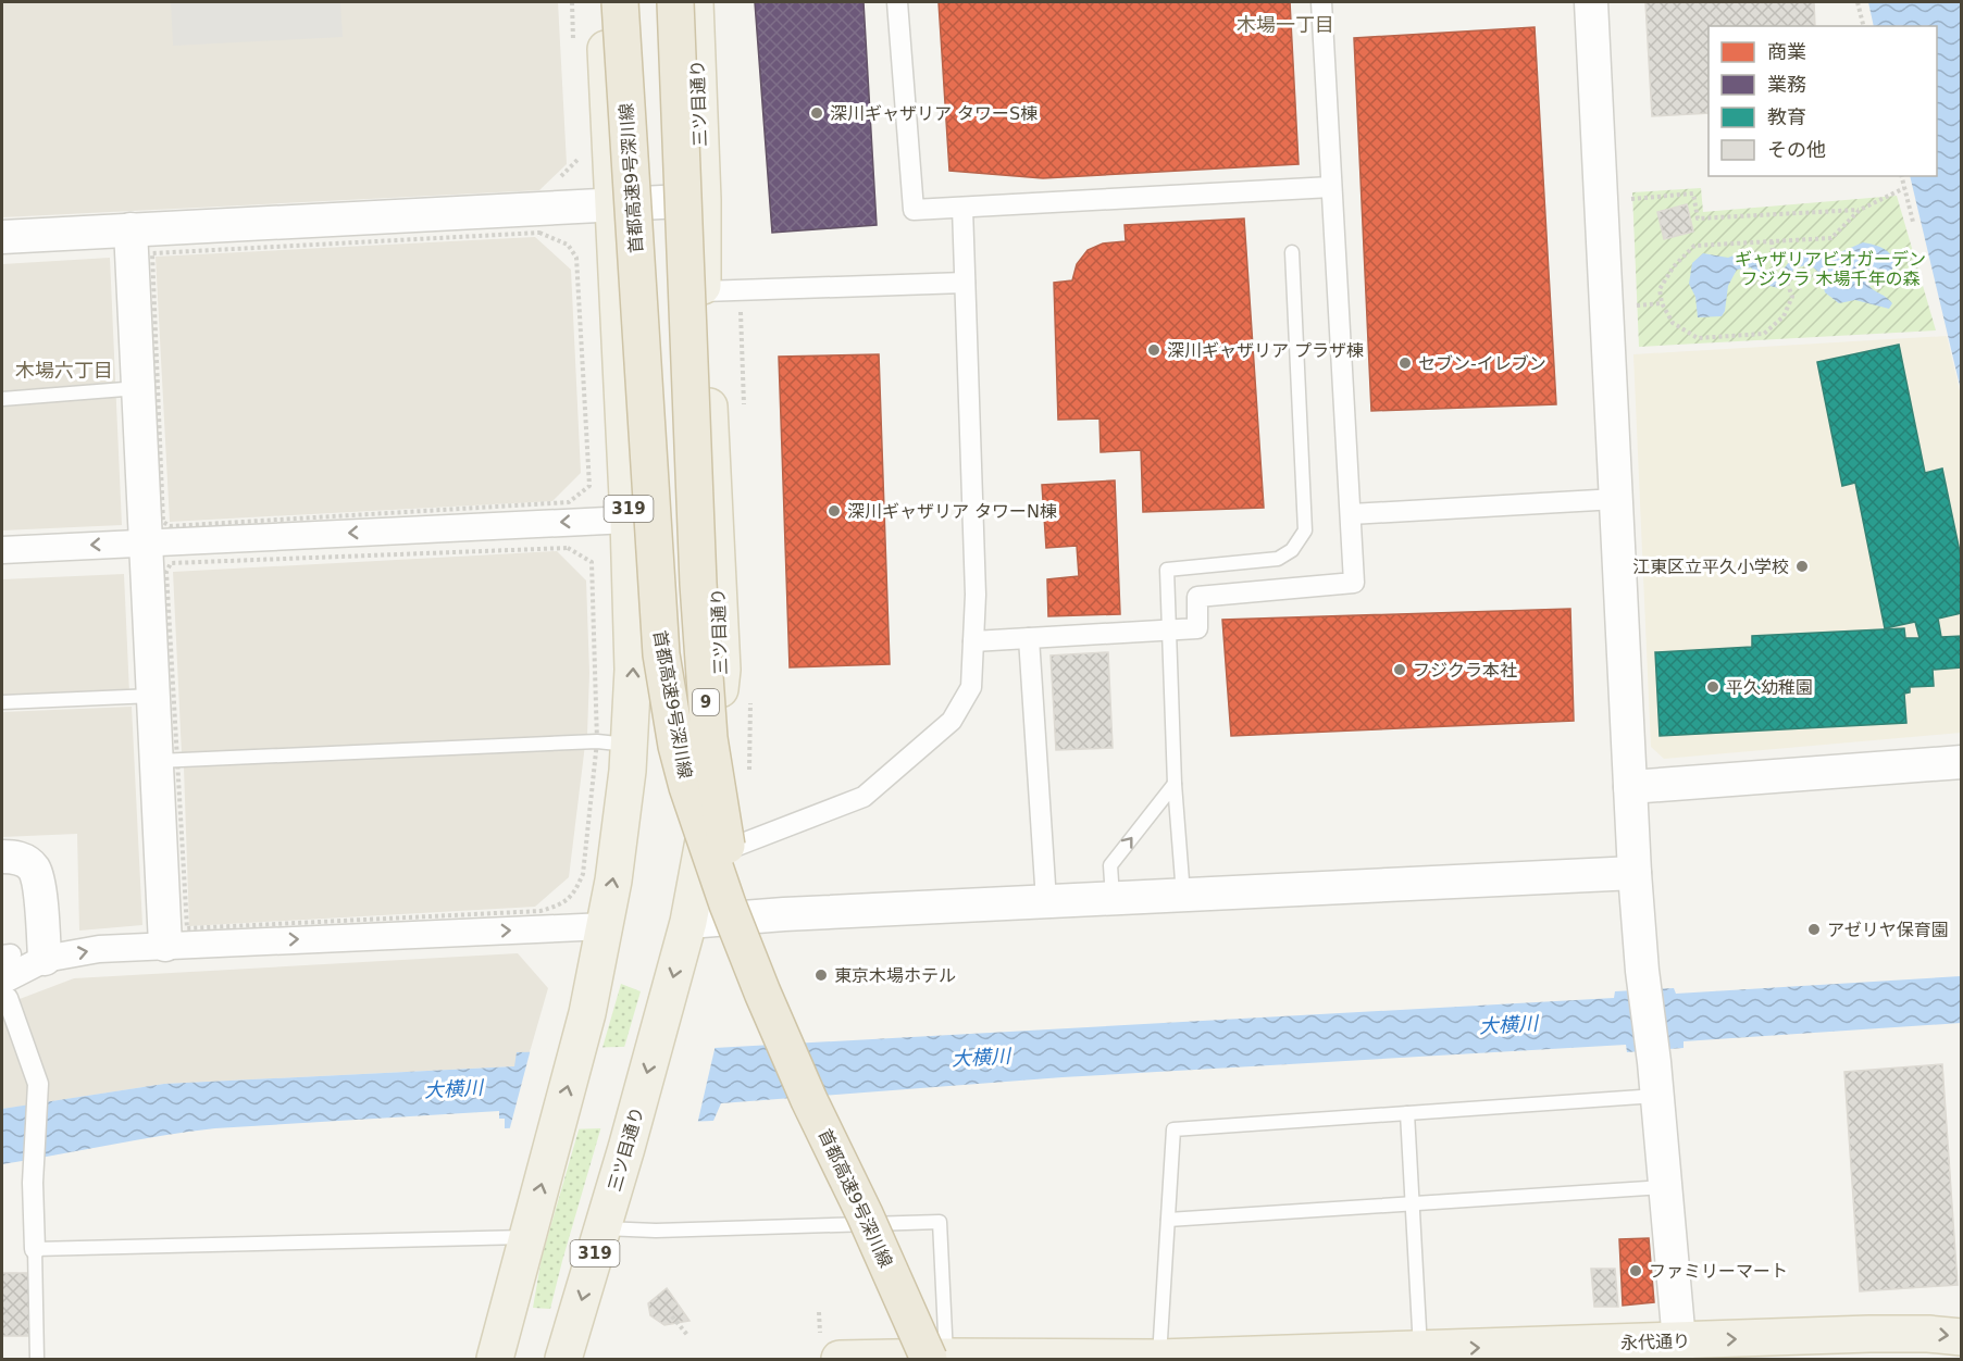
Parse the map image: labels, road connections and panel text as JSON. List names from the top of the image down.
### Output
{
  "streets": {
    "highway": ["首都高速9号深川線", "9"],
    "main road": ["三ツ目通り", "319", "永代通り"]
  },
  "crossings": [
    ["首都高速9号深川線", "永代通り"]
  ],
  "one_way": ["永代通り"],
  "districts": ["木場一丁目", "木場六丁目"],
  "water": ["大横川"],
  "parks": ["ギャザリアビオガーデン フジクラ 木場千年の森"],
  "places": [
    "深川ギャザリア タワーS棟",
    "深川ギャザリア プラザ棟",
    "セブン-イレブン",
    "深川ギャザリア タワーN棟",
    "江東区立平久小学校",
    "フジクラ本社",
    "平久幼稚園",
    "アゼリヤ保育園",
    "東京木場ホテル",
    "ファミリーマート"
  ],
  "legend": [
    "商業",
    "業務",
    "教育",
    "その他"
  ]
}
